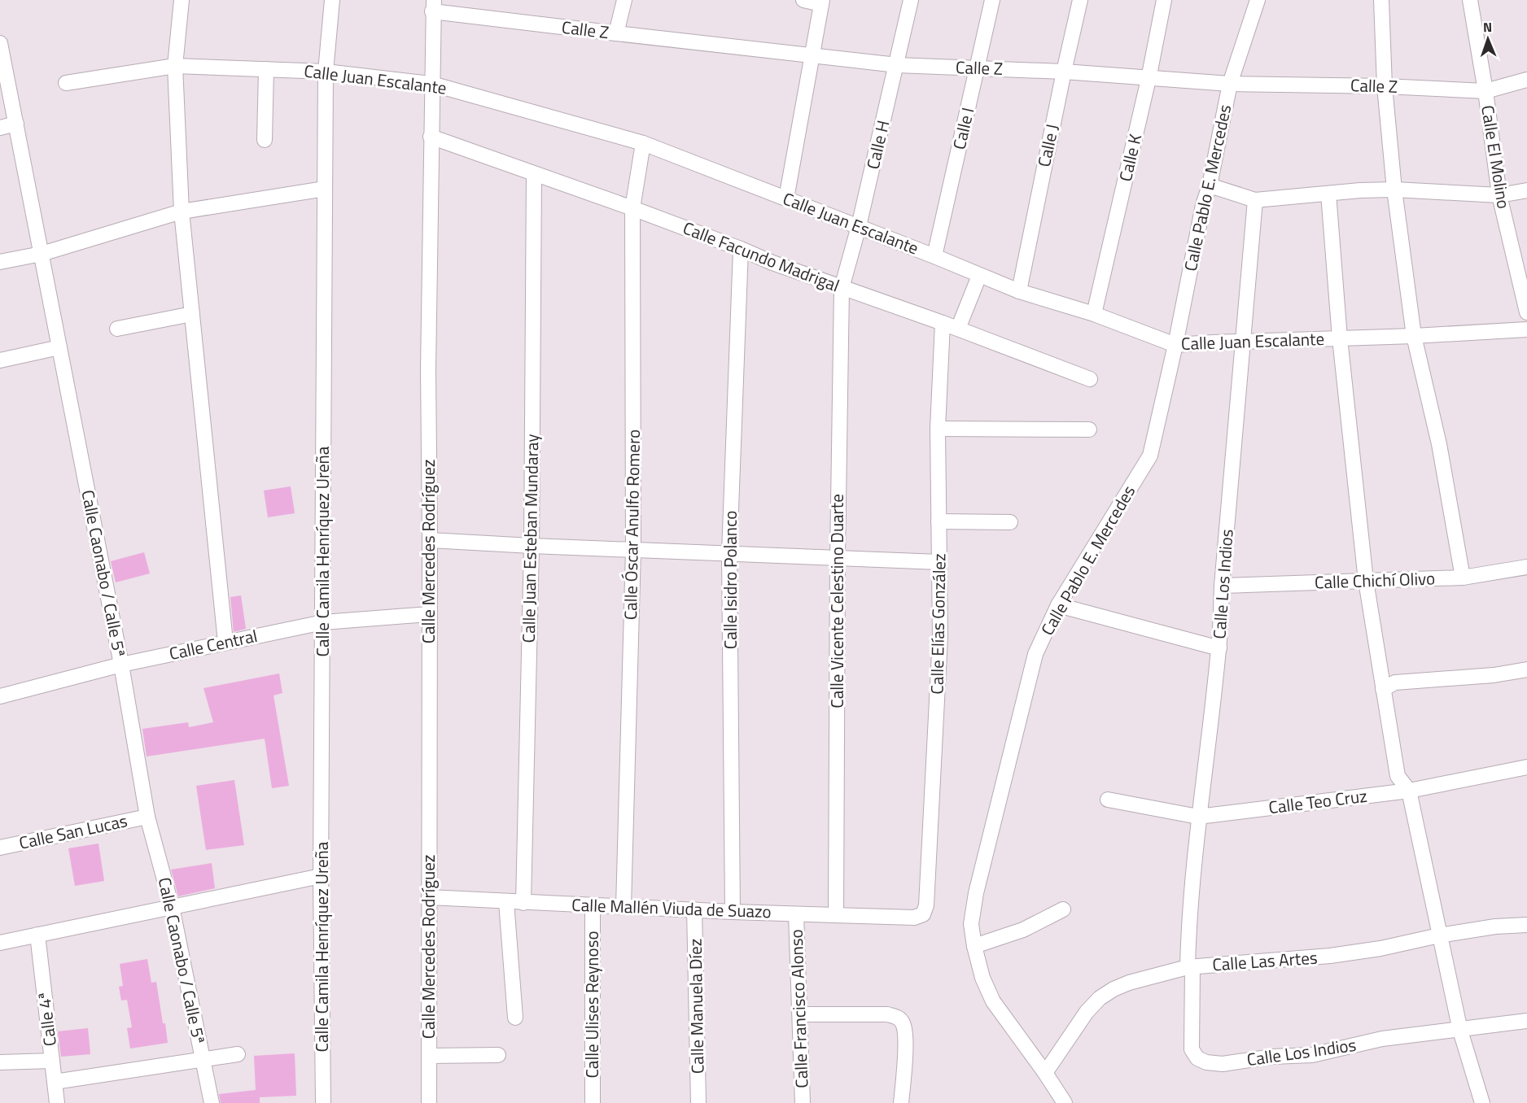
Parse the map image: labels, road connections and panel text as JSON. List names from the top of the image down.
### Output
{
  "streets": {
    "street": [
      "Calle Z",
      "Calle Juan Escalante",
      "Calle I",
      "Calle H",
      "Calle J",
      "Calle El Molino",
      "Calle K",
      "Calle Pablo E. Mercedes",
      "Calle Facundo Madrigal",
      "Calle Óscar Anulfo Romero",
      "Calle Juan Esteban Mundaray",
      "Calle Camila Henríquez Ureña",
      "Calle Mercedes Rodríguez",
      "Calle Caonabo / Calle 5ª",
      "Calle Isidro Polanco",
      "Calle Chichí Olivo",
      "Calle Los Indios",
      "Calle Vicente Celestino Duarte",
      "Calle Elías González",
      "Calle Central",
      "Calle Teo Cruz",
      "Calle San Lucas",
      "Calle Mallén Viuda de Suazo",
      "Calle Las Artes",
      "Calle Ulises Reynoso",
      "Calle Manuela Díez",
      "Calle Francisco Alonso",
      "Calle 4ª"
    ]
  },
  "crossings": [
    ["Calle Z", "Calle I"],
    ["Calle Z", "Calle H"],
    ["Calle Z", "Calle J"],
    ["Calle Z", "Calle El Molino"],
    ["Calle Z", "Calle K"],
    ["Calle Z", "Calle Pablo E. Mercedes"],
    ["Calle Z", "Calle Mercedes Rodríguez"],
    ["Calle Juan Escalante", "Calle I"],
    ["Calle Juan Escalante", "Calle H"],
    ["Calle Juan Escalante", "Calle J"],
    ["Calle Juan Escalante", "Calle K"],
    ["Calle Juan Escalante", "Calle Pablo E. Mercedes"],
    ["Calle Juan Escalante", "Calle Óscar Anulfo Romero"],
    ["Calle Juan Escalante", "Calle Camila Henríquez Ureña"],
    ["Calle Juan Escalante", "Calle Mercedes Rodríguez"],
    ["Calle Juan Escalante", "Calle Los Indios"],
    ["Calle H", "Calle Facundo Madrigal"],
    ["Calle H", "Calle Vicente Celestino Duarte"],
    ["Calle Pablo E. Mercedes", "Calle Las Artes"],
    ["Calle Facundo Madrigal", "Calle Óscar Anulfo Romero"],
    ["Calle Facundo Madrigal", "Calle Juan Esteban Mundaray"],
    ["Calle Facundo Madrigal", "Calle Mercedes Rodríguez"],
    ["Calle Facundo Madrigal", "Calle Isidro Polanco"],
    ["Calle Facundo Madrigal", "Calle Vicente Celestino Duarte"],
    ["Calle Facundo Madrigal", "Calle Elías González"],
    ["Calle Óscar Anulfo Romero", "Calle Mallén Viuda de Suazo"],
    ["Calle Juan Esteban Mundaray", "Calle Mallén Viuda de Suazo"],
    ["Calle Camila Henríquez Ureña", "Calle Central"],
    ["Calle Mercedes Rodríguez", "Calle Central"],
    ["Calle Mercedes Rodríguez", "Calle Mallén Viuda de Suazo"],
    ["Calle Caonabo / Calle 5ª", "Calle Central"],
    ["Calle Caonabo / Calle 5ª", "Calle San Lucas"],
    ["Calle Isidro Polanco", "Calle Mallén Viuda de Suazo"],
    ["Calle Chichí Olivo", "Calle Los Indios"],
    ["Calle Los Indios", "Calle Teo Cruz"],
    ["Calle Los Indios", "Calle Las Artes"],
    ["Calle Vicente Celestino Duarte", "Calle Mallén Viuda de Suazo"],
    ["Calle Elías González", "Calle Mallén Viuda de Suazo"],
    ["Calle Mallén Viuda de Suazo", "Calle Ulises Reynoso"],
    ["Calle Mallén Viuda de Suazo", "Calle Manuela Díez"],
    ["Calle Mallén Viuda de Suazo", "Calle Francisco Alonso"]
  ],
  "north": "top"
}
